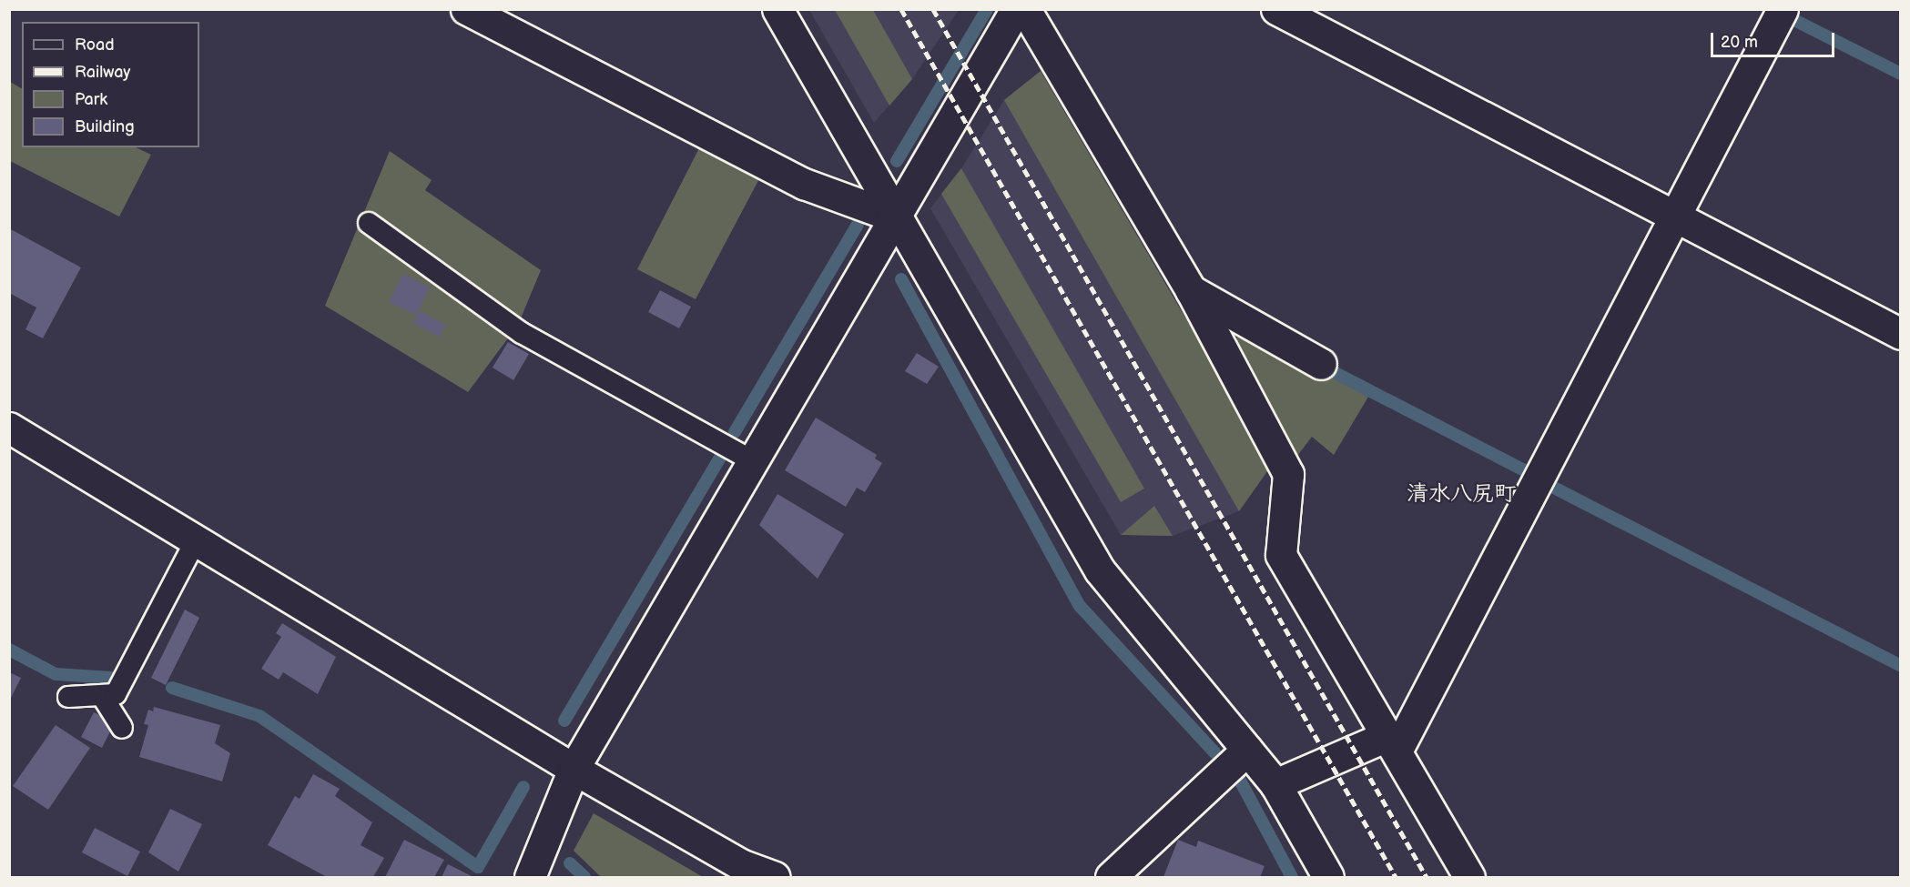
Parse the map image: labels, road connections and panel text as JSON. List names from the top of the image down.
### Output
{
  "districts": ["清水八尻町"],
  "legend": [
    "Road",
    "Railway",
    "Park",
    "Building"
  ],
  "scale_bar": "20 m"
}
